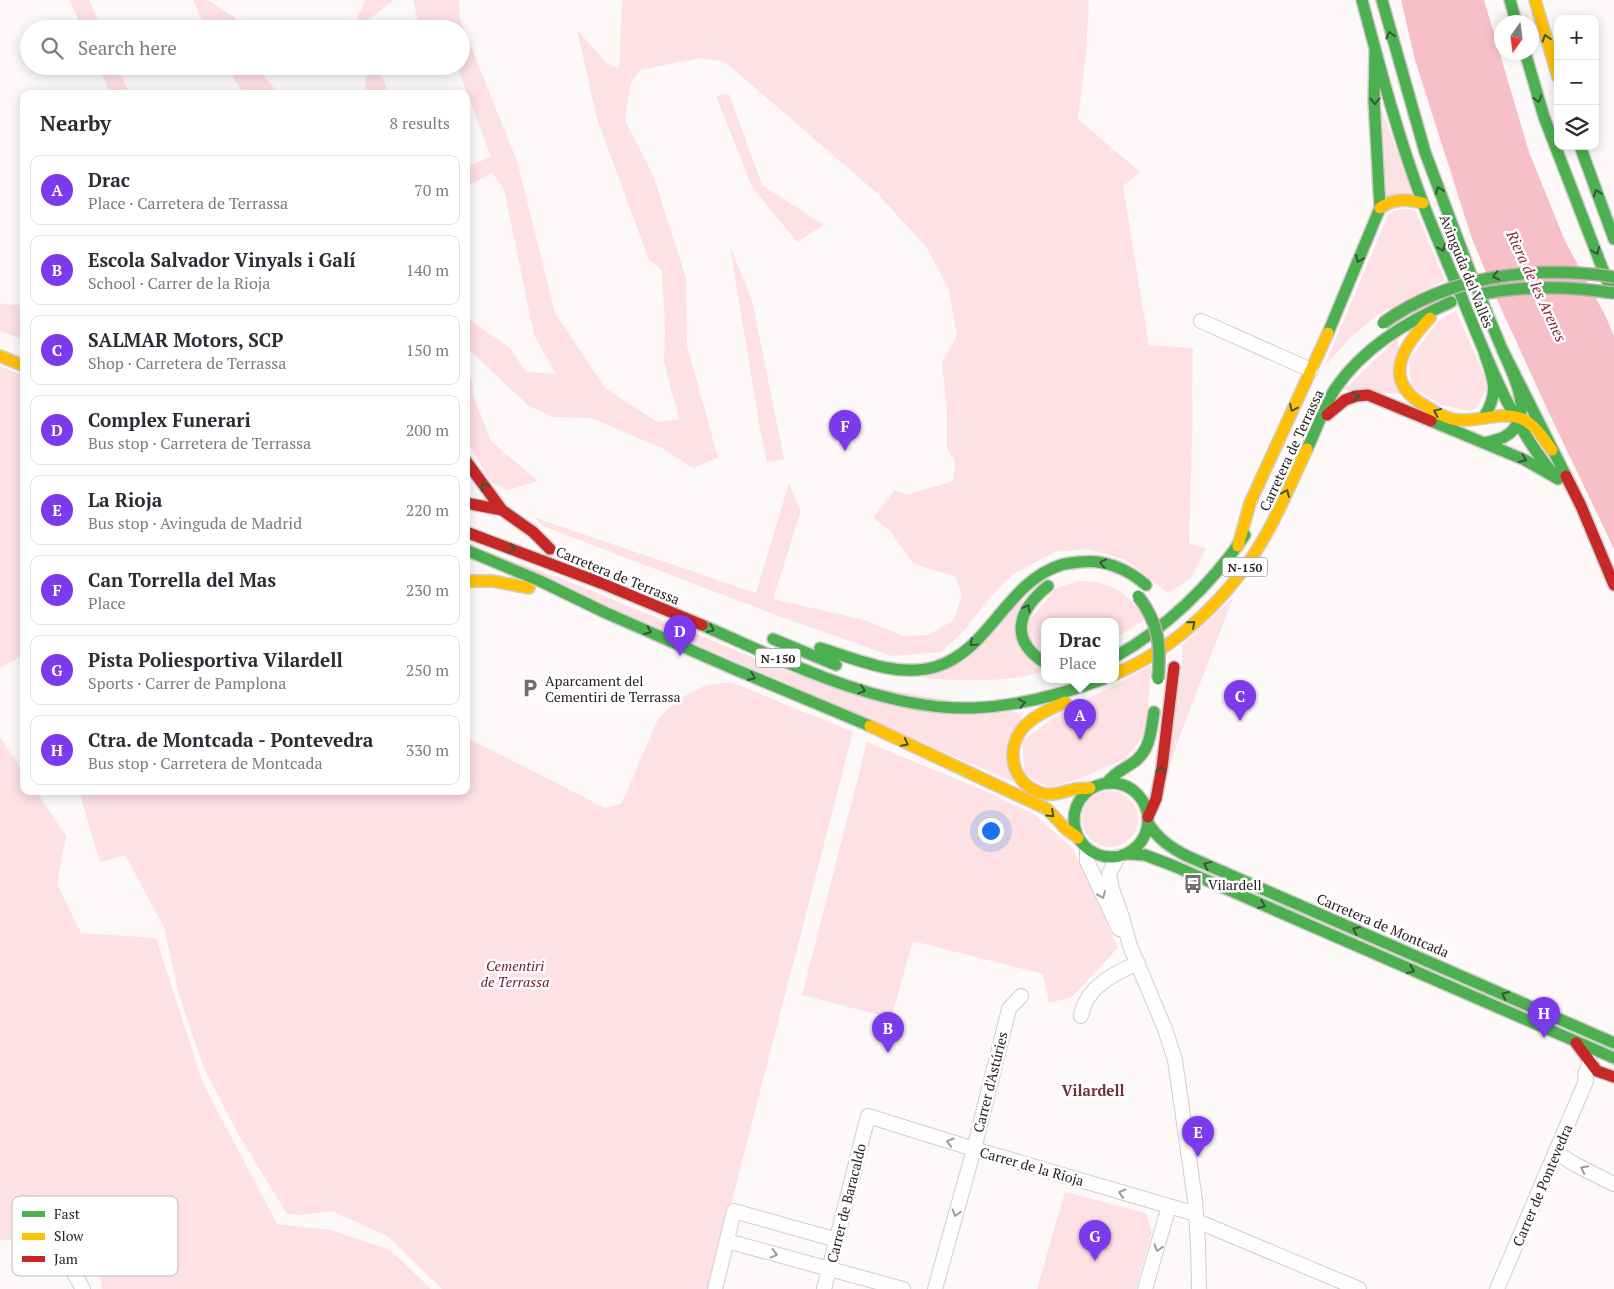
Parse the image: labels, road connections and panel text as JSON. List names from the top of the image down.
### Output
{
  "streets": {
    "main road": [
      "Avinguda del Vallès",
      "Carretera de Terrassa",
      "N-150",
      "Carretera de Montcada"
    ],
    "street": [
      "Carrer d'Astúries",
      "Carrer de la Rioja",
      "Carrer de Pontevedra",
      "Carrer de Baracaldo"
    ]
  },
  "crossings": [
    ["Carrer d'Astúries", "Carrer de la Rioja"],
    ["Carrer de la Rioja", "Carrer de Baracaldo"]
  ],
  "one_way": ["Carretera de Terrassa", "Carrer d'Astúries", "Carrer de la Rioja"],
  "districts": ["Vilardell"],
  "water": ["Riera de les Arenes"],
  "parks": ["Cementiri de Terrassa"],
  "places": {
    "parking": ["Aparcament del Cementiri de Terrassa"],
    "bus stop": ["Vilardell"]
  },
  "legend": ["Fast", "Slow", "Jam"],
  "north": "bottom",
  "page": {
    "map_buttons": ["+", "−"],
    "search": "Search here",
    "heading": ["Nearby", "8 results"],
    "list": [
      {
        "mark": "A",
        "name": "Drac",
        "note": "Place · Carretera de Terrassa",
        "value": "70 m"
      },
      {
        "mark": "B",
        "name": "Escola Salvador Vinyals i Galí",
        "note": "School · Carrer de la Rioja",
        "value": "140 m"
      },
      {
        "mark": "C",
        "name": "SALMAR Motors, SCP",
        "note": "Shop · Carretera de Terrassa",
        "value": "150 m"
      },
      {
        "mark": "D",
        "name": "Complex Funerari",
        "note": "Bus stop · Carretera de Terrassa",
        "value": "200 m"
      },
      {
        "mark": "E",
        "name": "La Rioja",
        "note": "Bus stop · Avinguda de Madrid",
        "value": "220 m"
      },
      {
        "mark": "F",
        "name": "Can Torrella del Mas",
        "note": "Place",
        "value": "230 m"
      },
      {
        "mark": "G",
        "name": "Pista Poliesportiva Vilardell",
        "note": "Sports · Carrer de Pamplona",
        "value": "250 m"
      },
      {
        "mark": "H",
        "name": "Ctra. de Montcada - Pontevedra",
        "note": "Bus stop · Carretera de Montcada",
        "value": "330 m"
      }
    ],
    "pins": [
      "F",
      "D",
      "C",
      "A",
      "H",
      "B",
      "E",
      "G"
    ],
    "popup": ["Drac", "Place"]
  }
}
